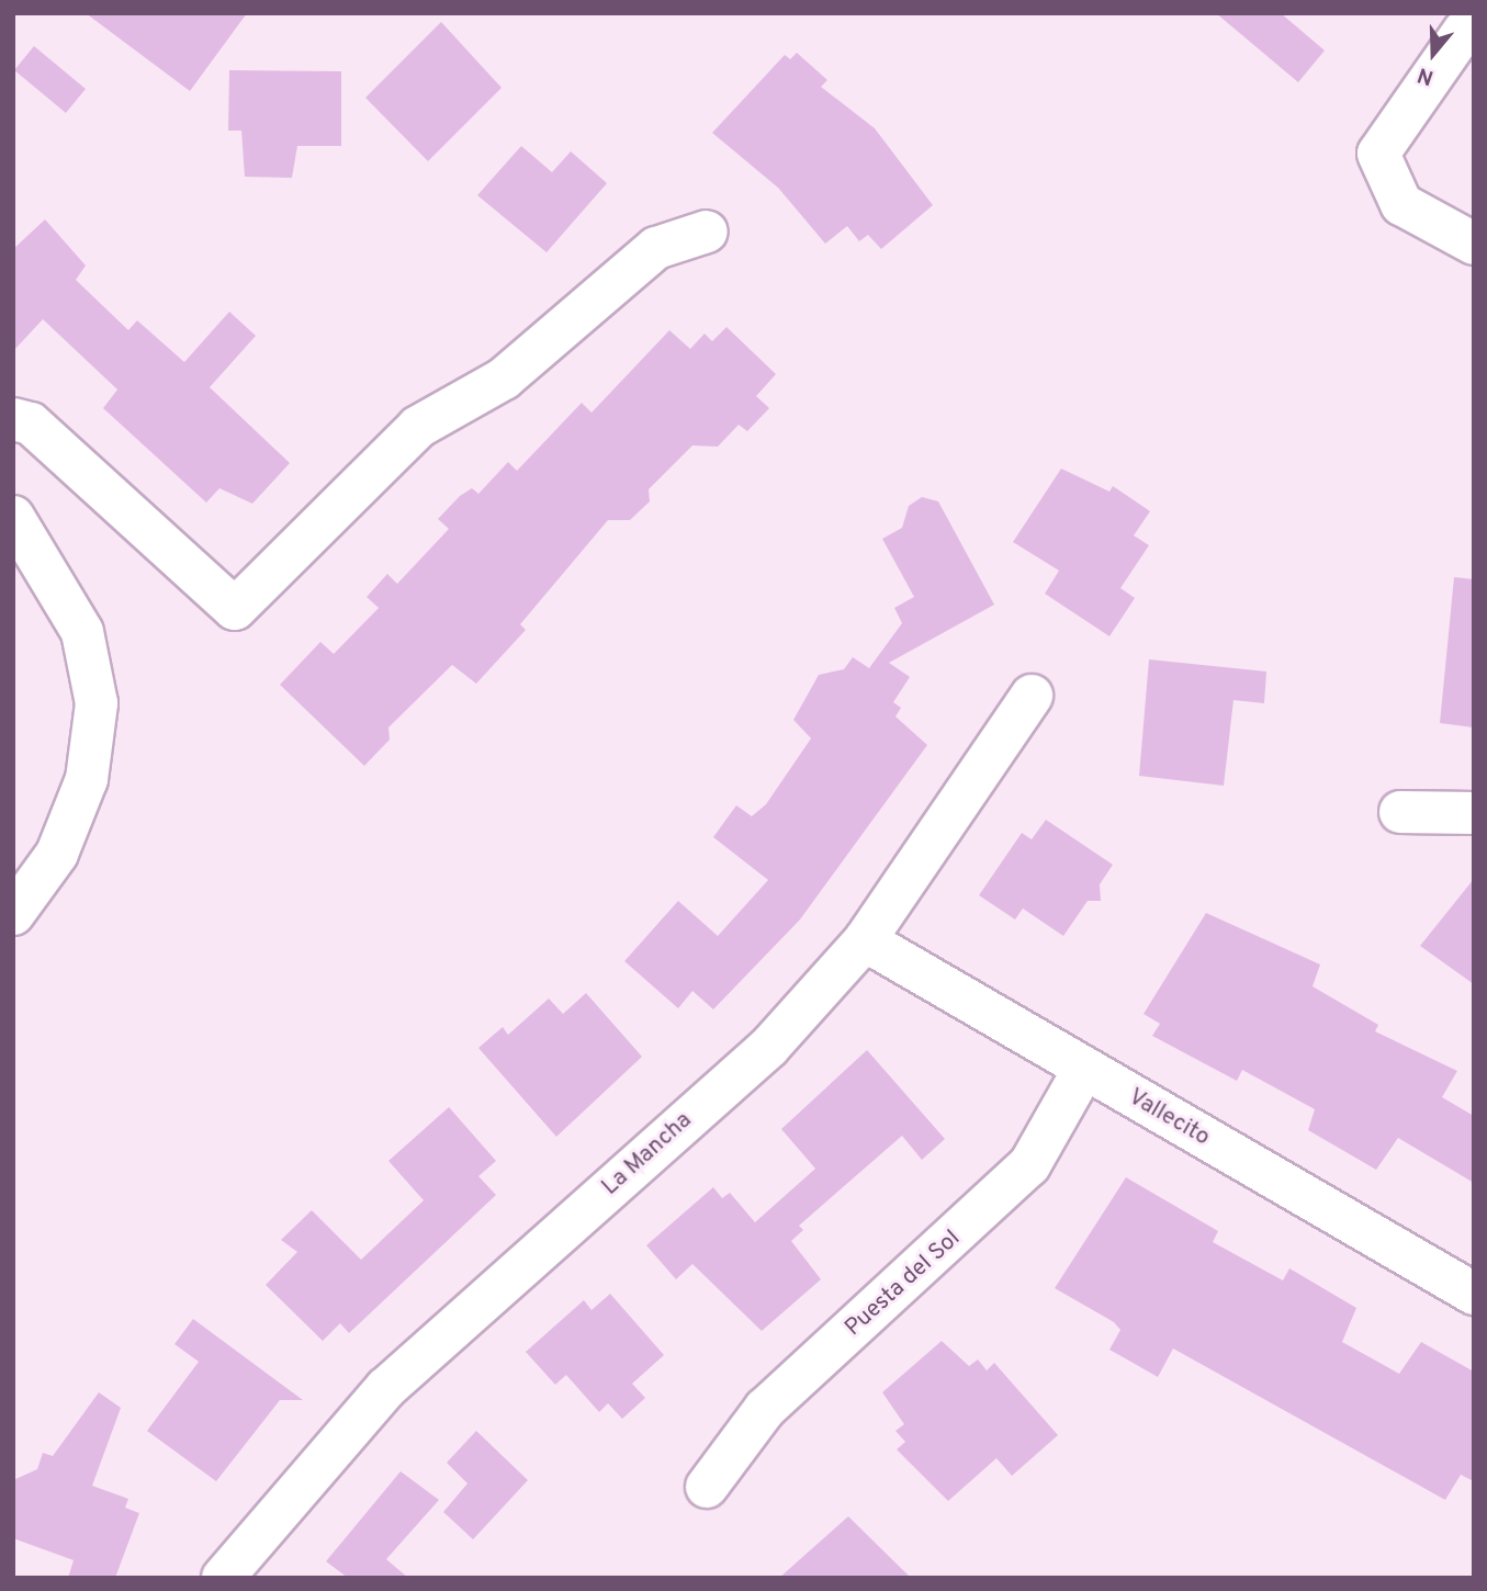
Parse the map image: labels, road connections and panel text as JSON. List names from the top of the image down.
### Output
{
  "streets": {
    "street": ["Vallecito", "La Mancha", "Puesta del Sol"]
  },
  "crossings": [
    ["Vallecito", "La Mancha"],
    ["Vallecito", "Puesta del Sol"]
  ],
  "north": "bottom"
}
